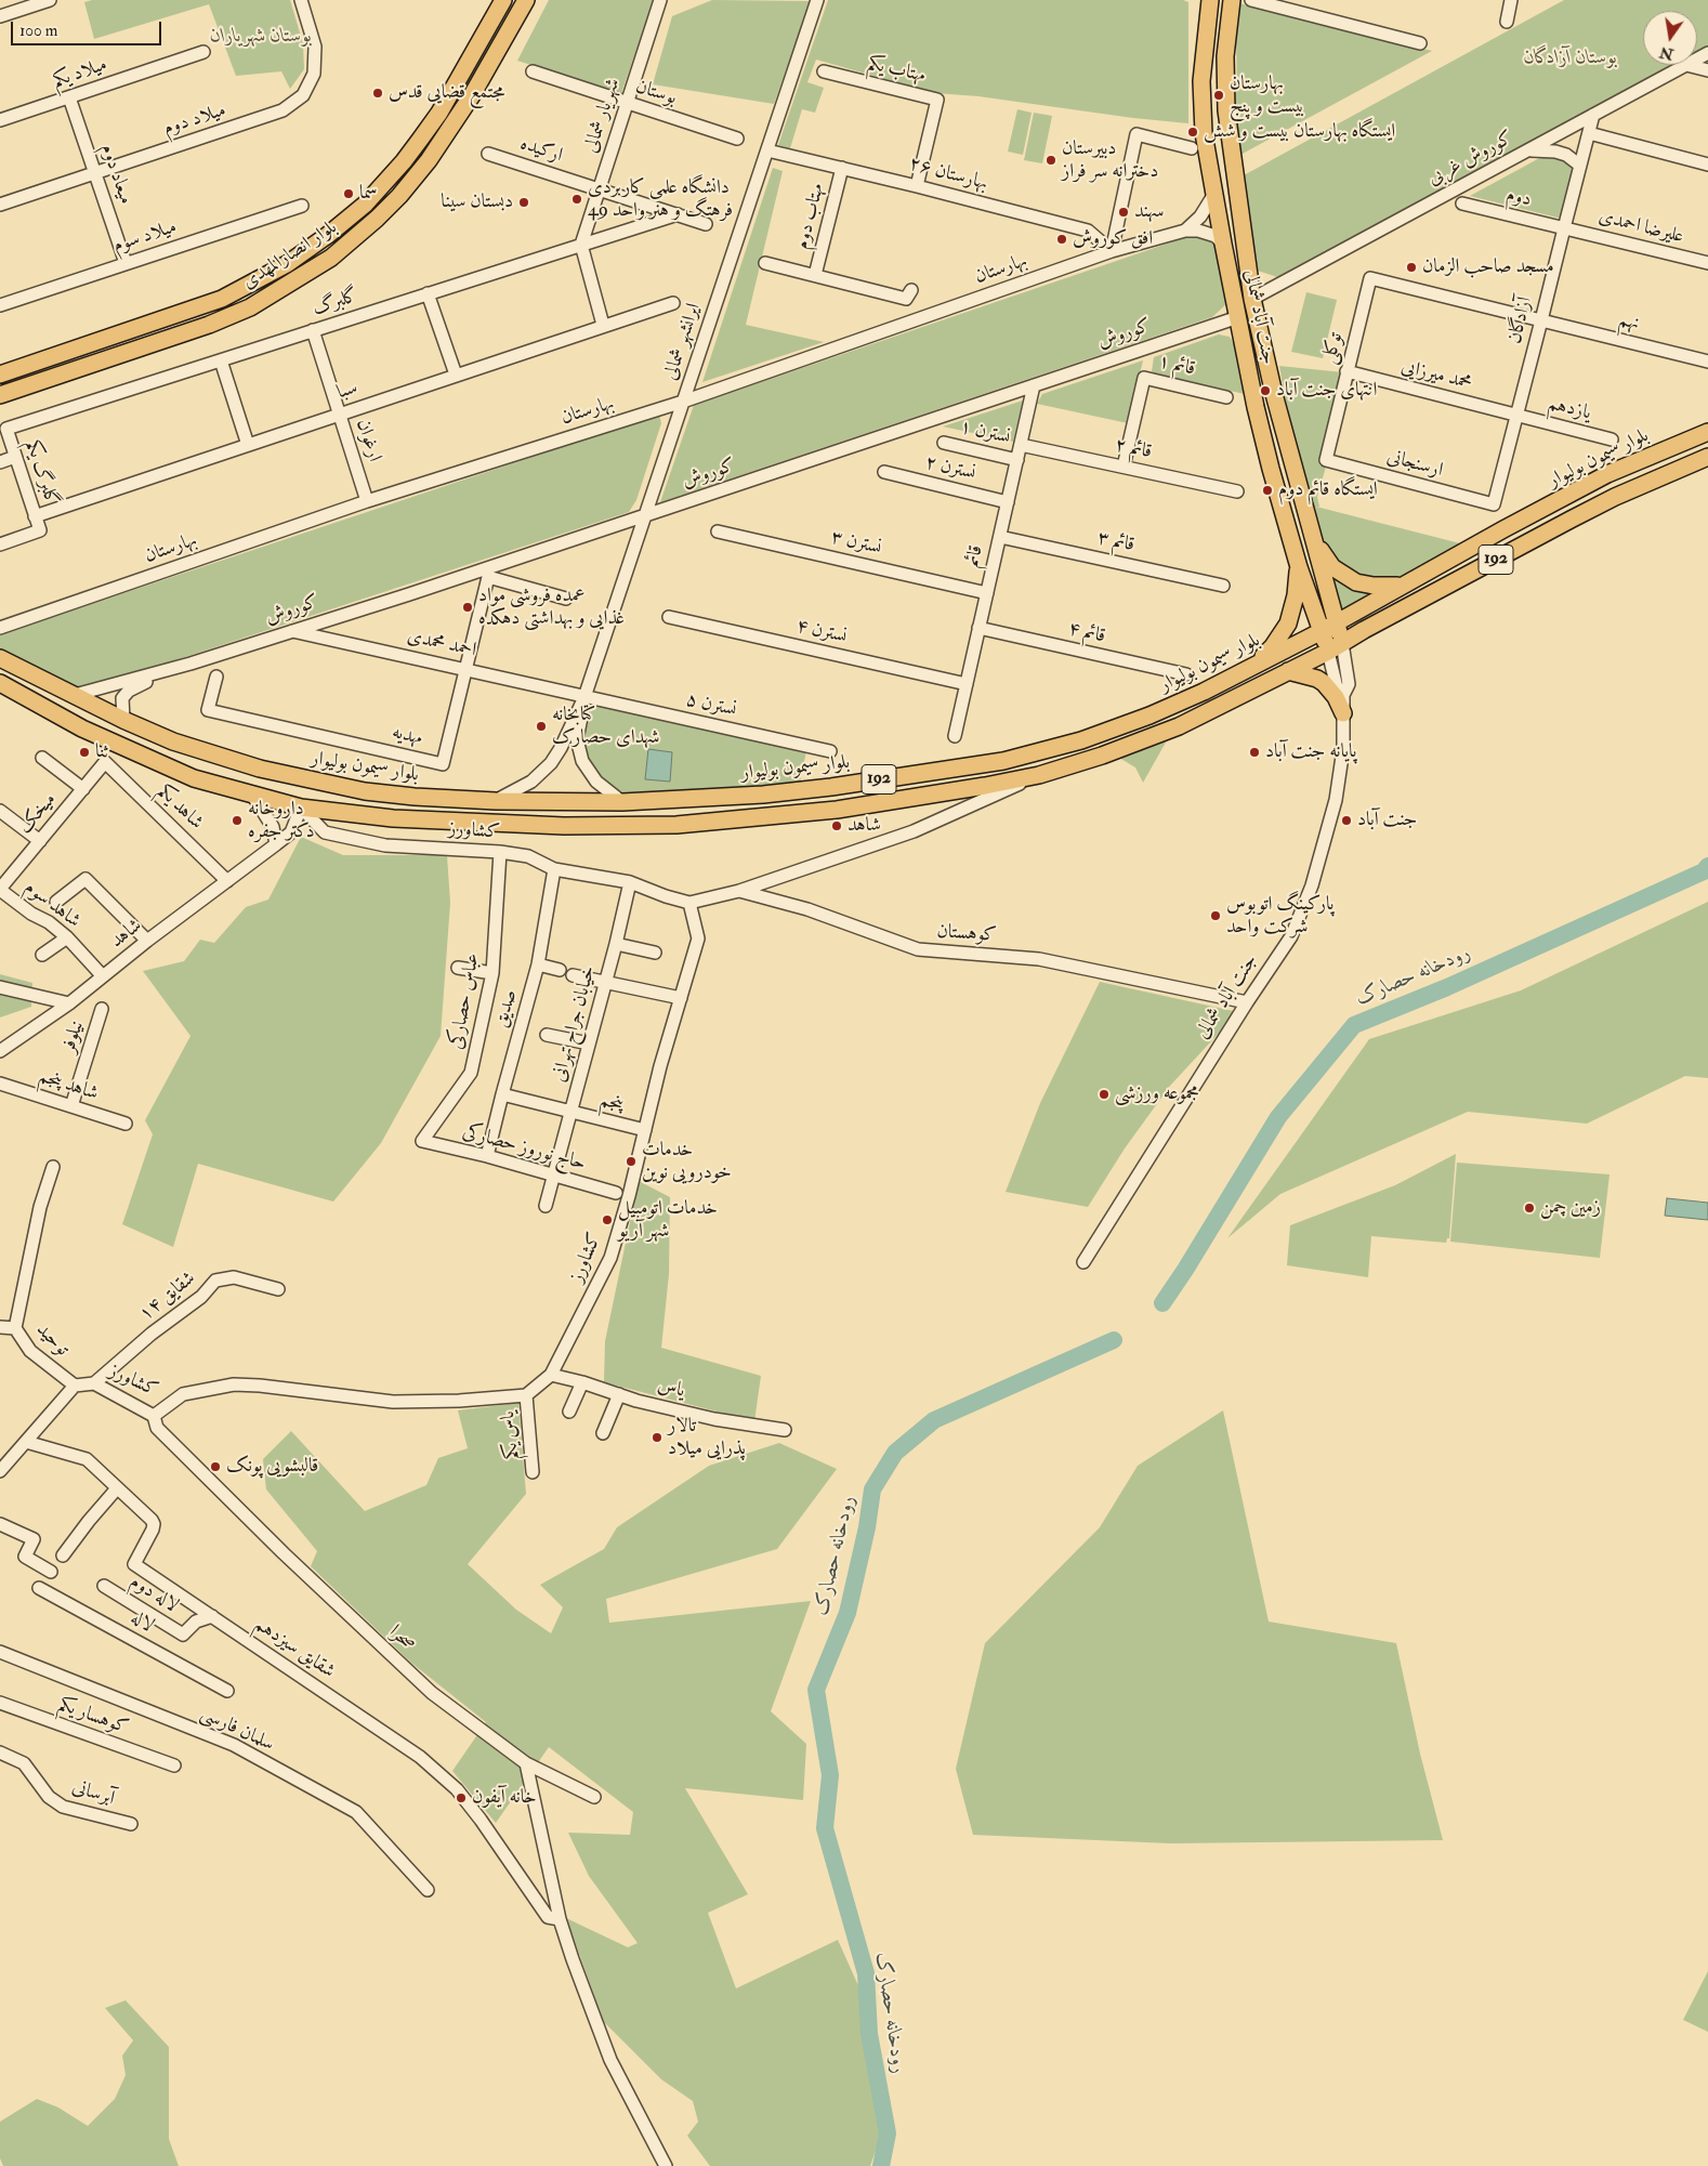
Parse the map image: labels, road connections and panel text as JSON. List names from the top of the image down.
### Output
{
  "streets": {
    "main road": [
      "بلوار انصارالمهدی",
      "جنت آباد شمالی",
      "بلوار سیمون بولیوار",
      "192"
    ],
    "street": [
      "مهتاب یکم",
      "میلاد یکم",
      "بوستان",
      "شهریار شمالی",
      "میلاد دوم",
      "ارکیده",
      "کوروش غربی",
      "میعاد دوم",
      "بهارستان ۲۶",
      "دوم",
      "مهتاب دوم",
      "علیرضا احمدی",
      "میلاد سوم",
      "بهارستان",
      "گلبرگ",
      "آزادگان",
      "نهم",
      "کوروش",
      "ایرانشهر شمالی",
      "توکلی",
      "قائم ۱",
      "محمد میرزایی",
      "سبا",
      "یازدهم",
      "نسترن ۱",
      "ارغوان",
      "قائم ۲",
      "ارسنجانی",
      "نسترن ۲",
      "گلبرگ یکم",
      "قائم ۳",
      "نسترن ۳",
      "قائم",
      "نسترن ۴",
      "قائم ۴",
      "احمد محمدی",
      "نسترن ۵",
      "مهدیه",
      "شاهد یکم",
      "میخک",
      "کشاورز",
      "شاهد سوم",
      "شاهد",
      "کوهستان",
      "عباس حصارکی",
      "صدیق",
      "خیابان جراح تهرانی",
      "نیلوفر",
      "شاهد پنجم",
      "پنجم",
      "حاج نوروز حصارکی",
      "شقایق ۱۴",
      "توحید",
      "یاس",
      "یاس یکم",
      "لاله دوم",
      "لاله",
      "صحرا",
      "شقایق سیزدهم",
      "کوهسار یکم",
      "سلمان فارسی",
      "آبرسانی"
    ]
  },
  "crossings": [
    ["مهتاب یکم", "بهارستان ۲۶"],
    ["میلاد یکم", "میعاد دوم"],
    ["بوستان", "شهریار شمالی"],
    ["شهریار شمالی", "ارکیده"],
    ["شهریار شمالی", "گلبرگ"],
    ["میلاد دوم", "میعاد دوم"],
    ["ارکیده", "گلبرگ"],
    ["کوروش غربی", "جنت آباد شمالی"],
    ["کوروش غربی", "آزادگان"],
    ["میعاد دوم", "میلاد سوم"],
    ["بهارستان ۲۶", "مهتاب دوم"],
    ["بهارستان ۲۶", "بهارستان"],
    ["بهارستان ۲۶", "ایرانشهر شمالی"],
    ["دوم", "علیرضا احمدی"],
    ["دوم", "آزادگان"],
    ["علیرضا احمدی", "آزادگان"],
    ["بهارستان", "جنت آباد شمالی"],
    ["بهارستان", "ایرانشهر شمالی"],
    ["بهارستان", "ارغوان"],
    ["گلبرگ", "ارغوان"],
    ["گلبرگ", "گلبرگ یکم"],
    ["جنت آباد شمالی", "کوروش"],
    ["جنت آباد شمالی", "بلوار سیمون بولیوار"],
    ["جنت آباد شمالی", "192"],
    ["جنت آباد شمالی", "کوهستان"],
    ["آزادگان", "نهم"],
    ["آزادگان", "محمد میرزایی"],
    ["آزادگان", "یازدهم"],
    ["آزادگان", "ارسنجانی"],
    ["نهم", "توکلی"],
    ["کوروش", "ایرانشهر شمالی"],
    ["کوروش", "قائم"],
    ["کوروش", "احمد محمدی"],
    ["ایرانشهر شمالی", "احمد محمدی"],
    ["ایرانشهر شمالی", "نسترن ۵"],
    ["توکلی", "محمد میرزایی"],
    ["توکلی", "ارسنجانی"],
    ["قائم ۱", "قائم ۲"],
    ["محمد میرزایی", "یازدهم"],
    ["سبا", "ارغوان"],
    ["سبا", "گلبرگ یکم"],
    ["نسترن ۱", "قائم"],
    ["قائم ۲", "قائم"],
    ["نسترن ۲", "قائم"],
    ["قائم ۳", "قائم"],
    ["نسترن ۳", "قائم"],
    ["قائم", "نسترن ۴"],
    ["قائم", "قائم ۴"],
    ["192", "کشاورز"],
    ["192", "شاهد"],
    ["احمد محمدی", "نسترن ۵"],
    ["احمد محمدی", "مهدیه"],
    ["شاهد یکم", "میخک"],
    ["شاهد یکم", "شاهد"],
    ["میخک", "شاهد سوم"],
    ["کشاورز", "شاهد"],
    ["کشاورز", "کوهستان"],
    ["کشاورز", "عباس حصارکی"],
    ["کشاورز", "صدیق"],
    ["کشاورز", "خیابان جراح تهرانی"],
    ["کشاورز", "پنجم"],
    ["کشاورز", "شقایق ۱۴"],
    ["کشاورز", "توحید"],
    ["کشاورز", "یاس"],
    ["کشاورز", "یاس یکم"],
    ["کشاورز", "صحرا"],
    ["شاهد سوم", "شاهد"],
    ["عباس حصارکی", "حاج نوروز حصارکی"],
    ["صدیق", "پنجم"],
    ["صدیق", "حاج نوروز حصارکی"],
    ["خیابان جراح تهرانی", "پنجم"],
    ["خیابان جراح تهرانی", "حاج نوروز حصارکی"],
    ["نیلوفر", "شاهد پنجم"],
    ["لاله دوم", "شقایق سیزدهم"]
  ],
  "water": ["رودخانه حصارک"],
  "parks": ["بوستان شهریاران", "بوستان آزادگان"],
  "places": [
    "مجتمع قضایی قدس",
    "بهارستان بیست و پنج",
    "ایستگاه بهارستان بیست و شش",
    "دبیرستان دخترانه سر فراز",
    "سما",
    "دانشگاه علمی کاربردی فرهتگ و هنر واحد 49",
    "دبستان سینا",
    "سهند",
    "افق کوروش",
    "مسجد صاحب الزمان",
    "انتهای جنت آباد",
    "ایستگاه قائم دوم",
    "عمده فروشی مواد غذایی و بهداشتی دهکده",
    "کتابخانه شهدای حصارک",
    "ثنا",
    "پایانه جنت آباد",
    "داروخانه دکتر جفره",
    "جنت آباد",
    "شاهد",
    "پارکینگ اتوبوس شرکت واحد",
    "مجموعه ورزشی",
    "خدمات خودرویی نوین",
    "زمین چمن",
    "خدمات اتومبیل شهر آریو",
    "تالار پذرایی میلاد",
    "قالبشویی پونک",
    "خانه آیفون"
  ],
  "scale_bar": "100 m",
  "north": "bottom"
}
